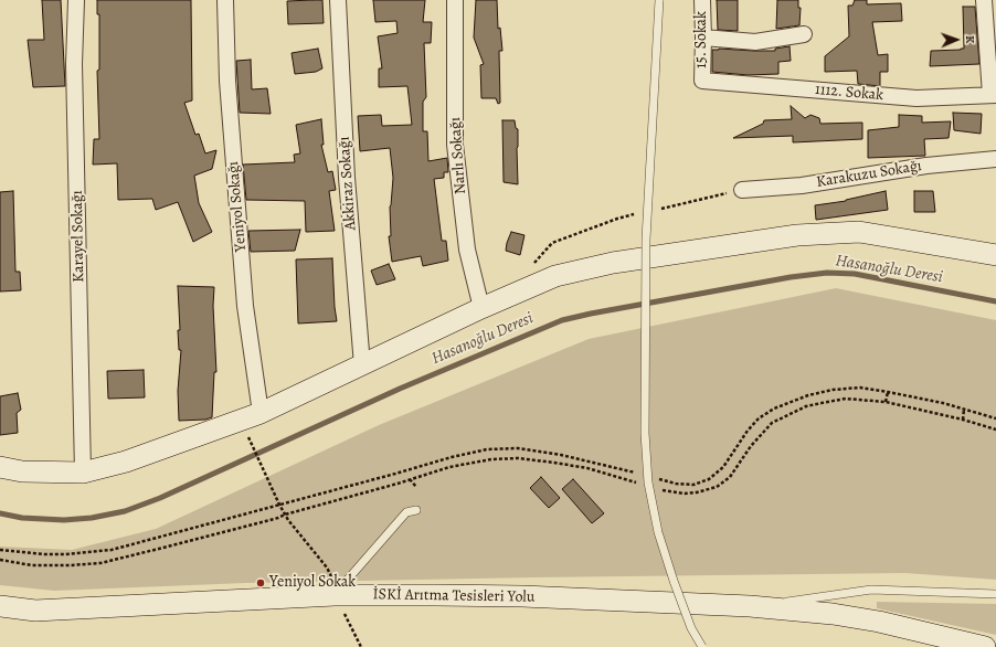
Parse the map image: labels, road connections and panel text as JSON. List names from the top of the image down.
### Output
{
  "streets": {
    "street": [
      "15. Sokak",
      "1112. Sokak",
      "Narlı Sokağı",
      "Karakuzu Sokağı",
      "Akkiraz Sokağı",
      "Yeniyol Sokağı",
      "Karayel Sokağı",
      "İSKİ Arıtma Tesisleri Yolu"
    ]
  },
  "crossings": [
    ["15. Sokak", "1112. Sokak"]
  ],
  "water": ["Hasanoğlu Deresi"],
  "places": ["Yeniyol Sokak"],
  "north": "right"
}
